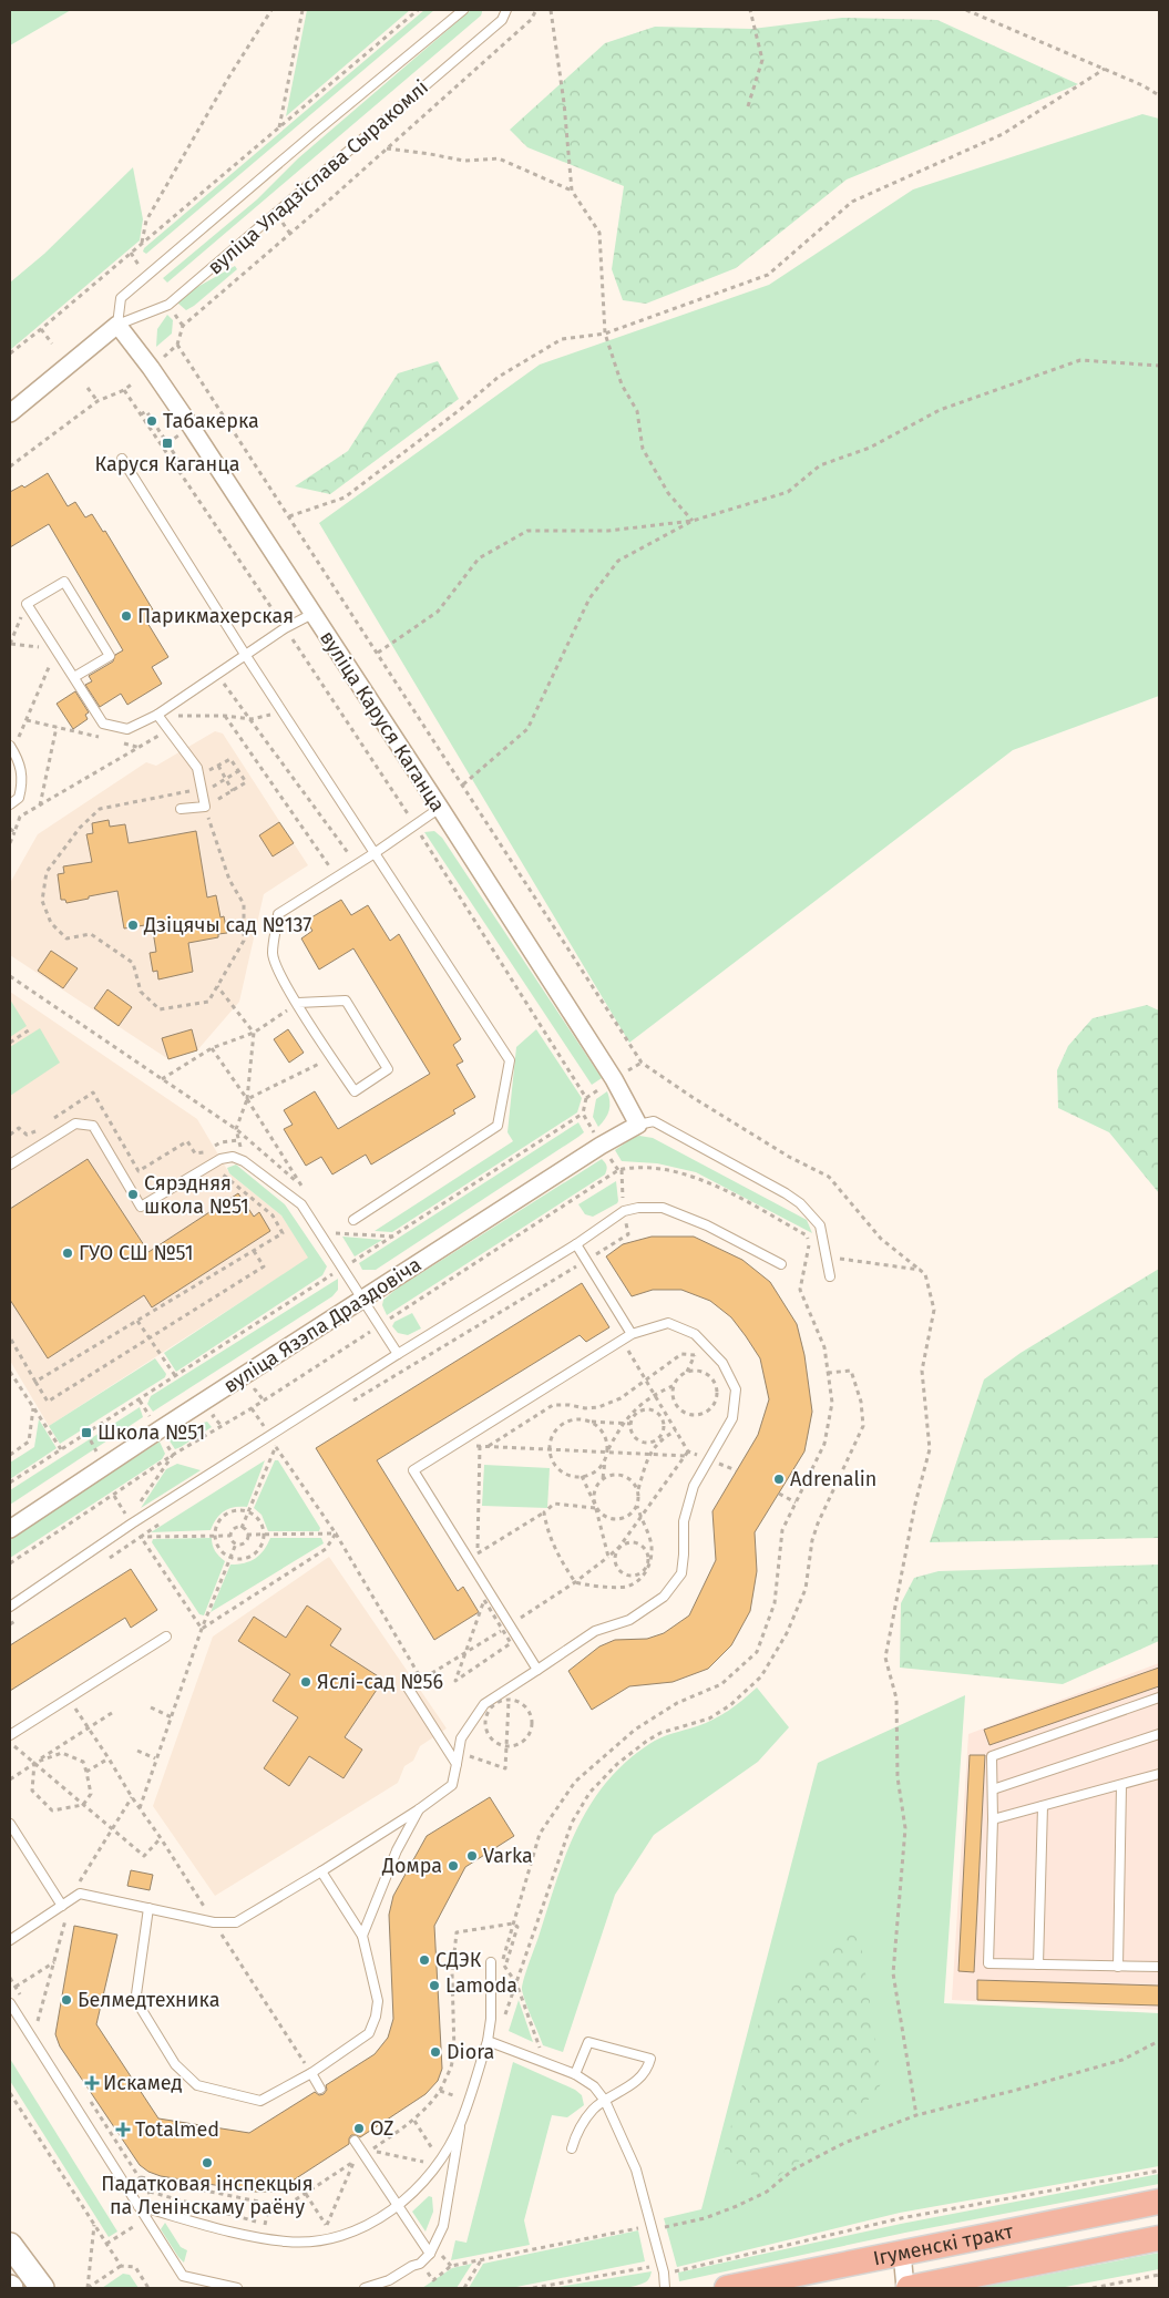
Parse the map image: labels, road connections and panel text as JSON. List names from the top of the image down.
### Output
{
  "streets": {
    "main road": ["Ігуменскі тракт"],
    "street": ["вуліца Уладзіслава Сыракомлі", "вуліца Каруся Каганца", "вуліца Язэпа Драздовіча"]
  },
  "crossings": [
    ["вуліца Уладзіслава Сыракомлі", "вуліца Каруся Каганца"],
    ["вуліца Каруся Каганца", "вуліца Язэпа Драздовіча"]
  ],
  "places": {
    "other": [
      "Табакерка",
      "Парикмахерская",
      "Дзіцячы сад №137",
      "Сярэдняя школа №51",
      "ГУО СШ №51",
      "Adrenalin",
      "Яслі-сад №56",
      "Varka",
      "Домра",
      "СДЭК",
      "Lamoda",
      "Белмедтехника",
      "Diora",
      "OZ",
      "Падатковая інспекцыя па Ленінскаму раёну"
    ],
    "transit": ["Каруся Каганца", "Школа №51"],
    "health": ["Искамед", "Totalmed"]
  }
}
